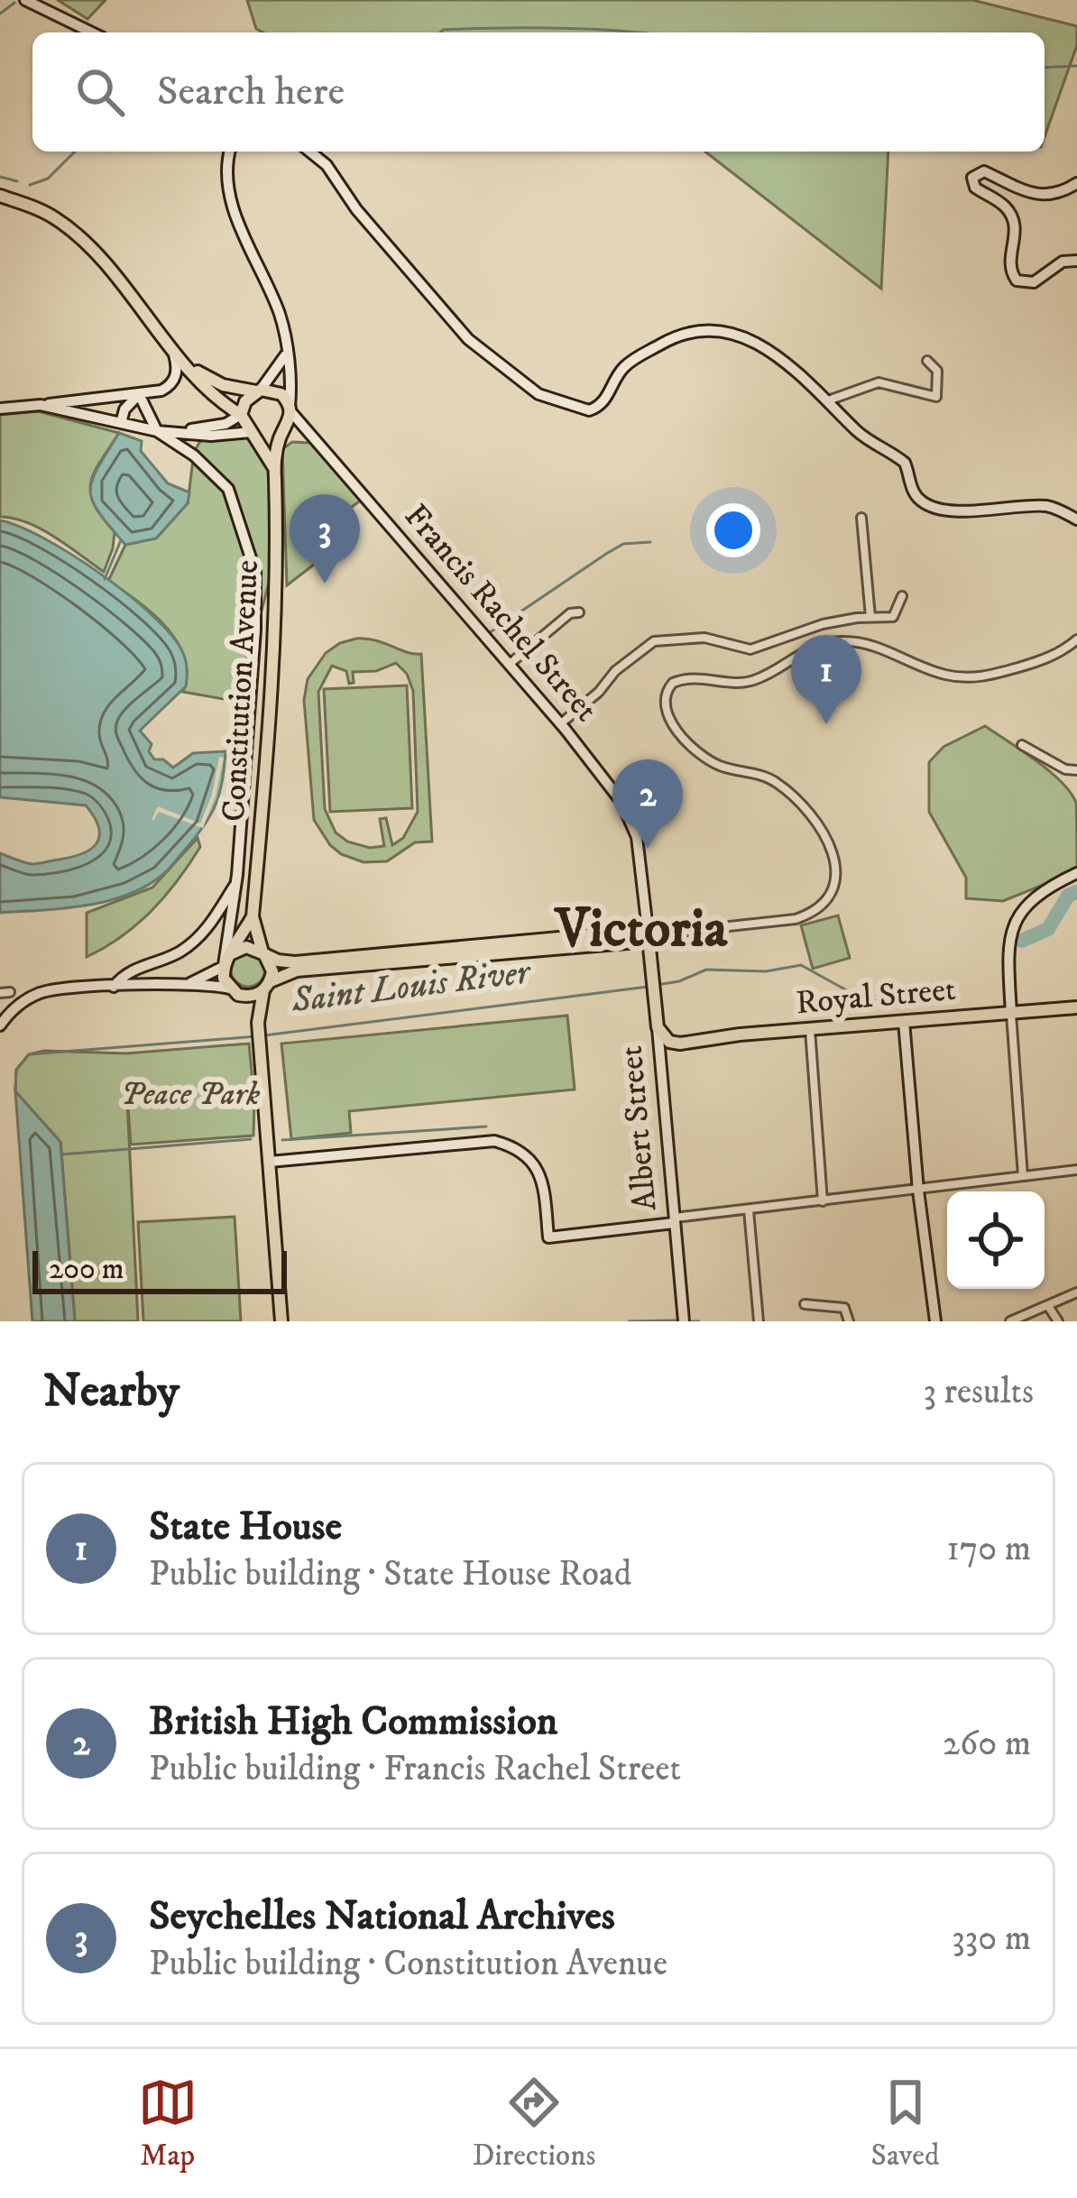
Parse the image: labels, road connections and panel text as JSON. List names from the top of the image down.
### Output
{
  "streets": {
    "main road": [
      "Francis Rachel Street",
      "Constitution Avenue",
      "Royal Street",
      "Albert Street"
    ]
  },
  "crossings": [
    ["Francis Rachel Street", "Constitution Avenue"],
    ["Francis Rachel Street", "Albert Street"]
  ],
  "districts": ["Victoria"],
  "water": ["Saint Louis River"],
  "parks": ["Peace Park"],
  "scale_bar": "200 m",
  "page": {
    "search": "Search here",
    "pins": ["3", "1", "2"],
    "scale": "200 m",
    "heading": ["Nearby", "3 results"],
    "list": [
      {
        "mark": "1",
        "name": "State House",
        "note": "Public building · State House Road",
        "value": "170 m"
      },
      {
        "mark": "2",
        "name": "British High Commission",
        "note": "Public building · Francis Rachel Street",
        "value": "260 m"
      },
      {
        "mark": "3",
        "name": "Seychelles National Archives",
        "note": "Public building · Constitution Avenue",
        "value": "330 m"
      }
    ],
    "nav": ["Map", "Directions", "Saved"]
  }
}
